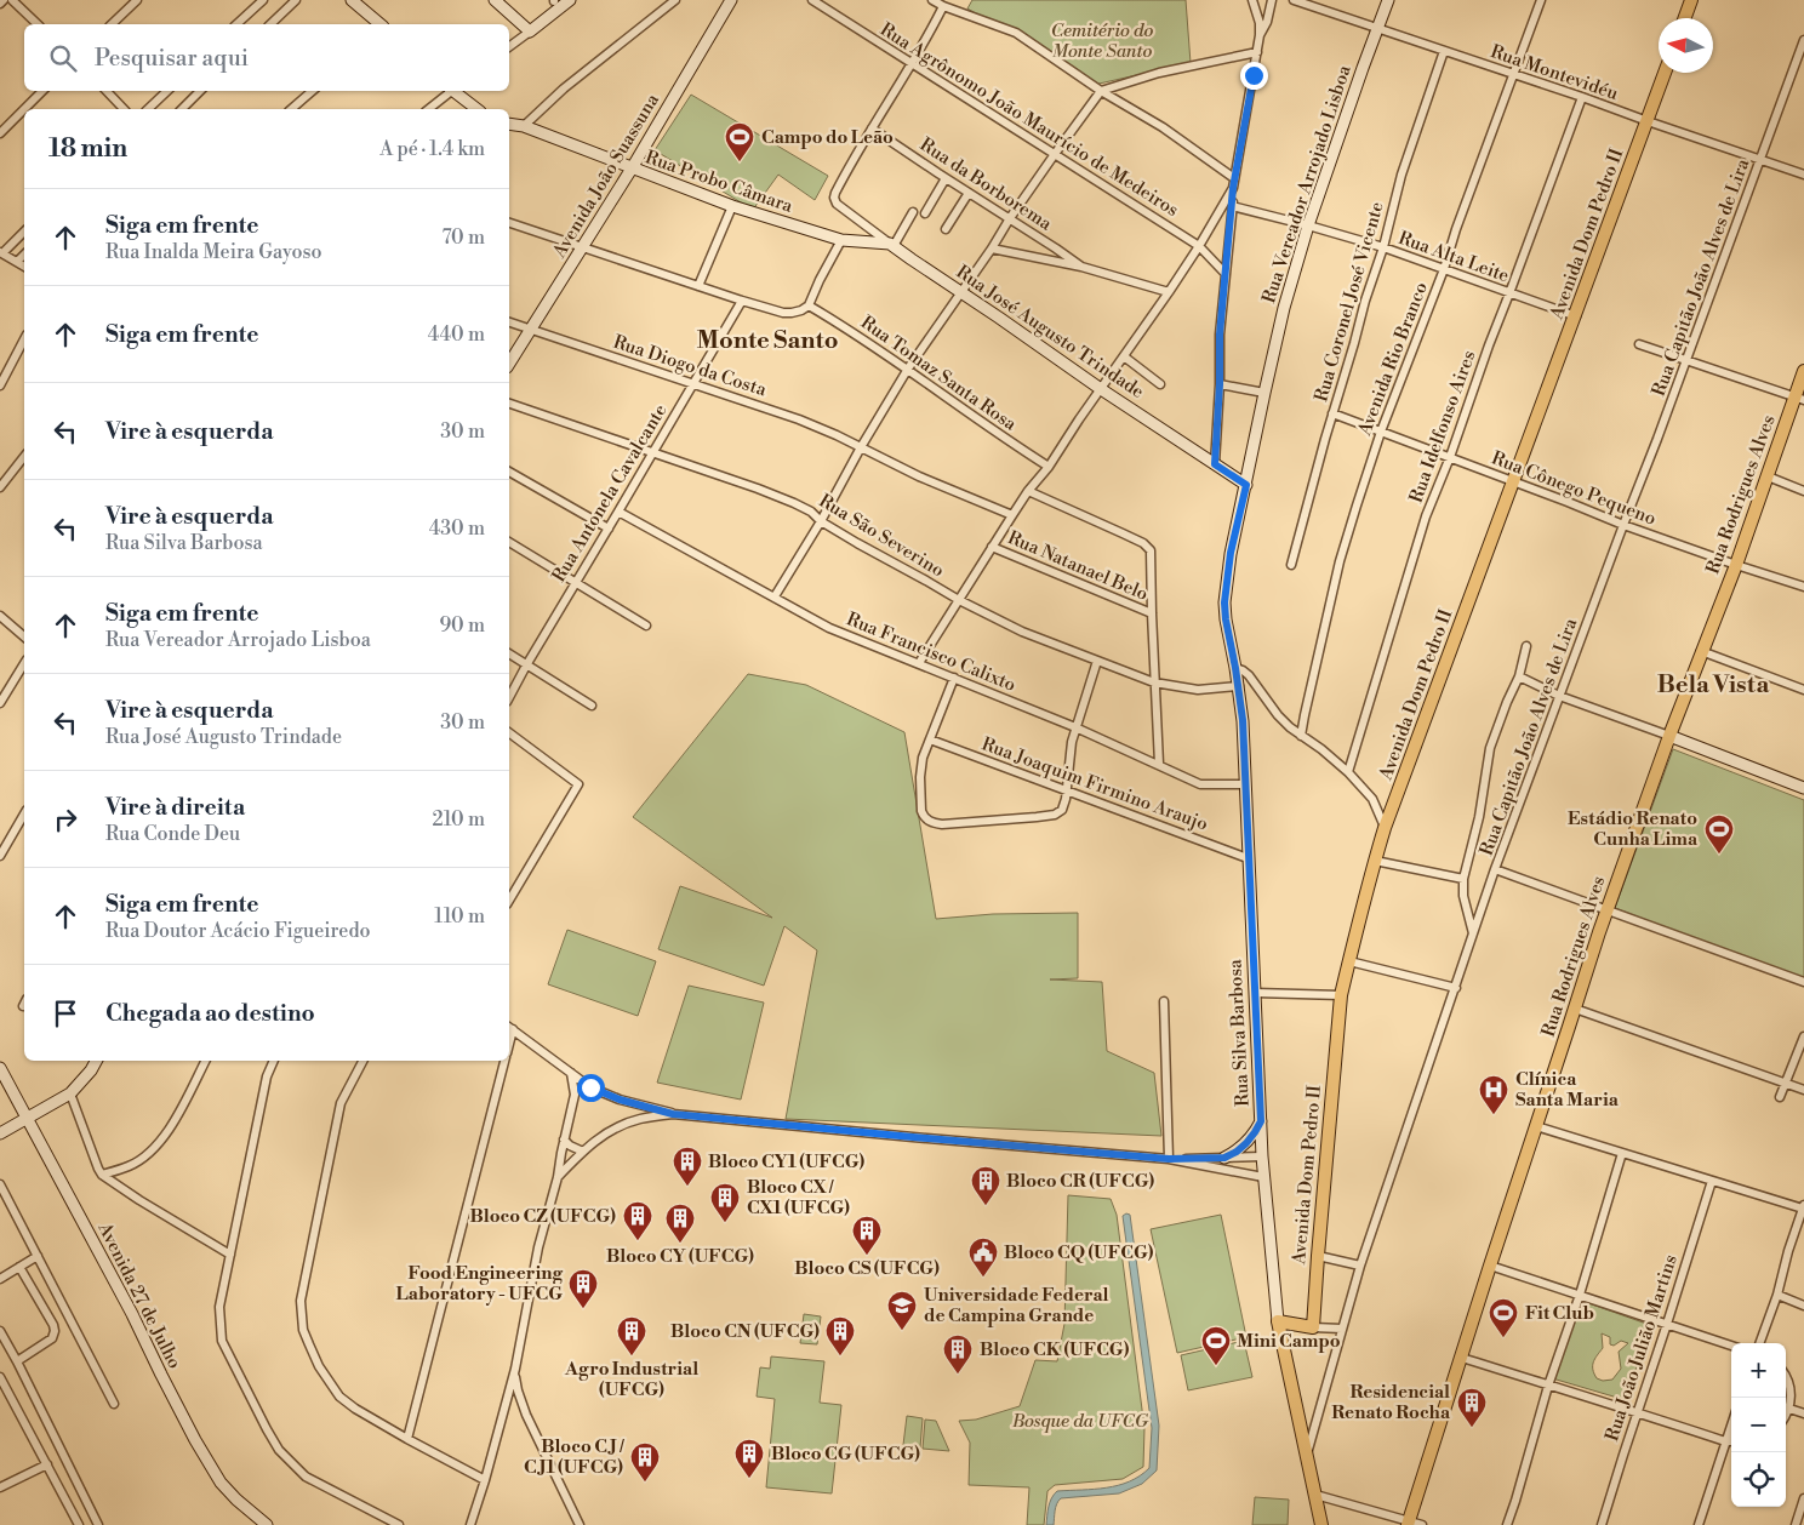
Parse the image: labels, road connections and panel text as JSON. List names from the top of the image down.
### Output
{
  "streets": {
    "main road": [
      "Avenida João Suassuna",
      "Rua Probo Câmara",
      "Rua Vereador Arrojado Lisboa",
      "Avenida Dom Pedro II",
      "Rua José Augusto Trindade",
      "Rua Rodrigues Alves",
      "Rua Silva Barbosa",
      "Avenida 27 de Julho"
    ],
    "street": [
      "Rua Montevidéu",
      "Rua Agrônomo João Maurício de Medeiros",
      "Rua da Borborema",
      "Rua Alta Leite",
      "Rua Capitão João Alves de Lira",
      "Rua Coronel José Vicente",
      "Avenida Rio Branco",
      "Rua Diogo da Costa",
      "Rua Tomaz Santa Rosa",
      "Rua Idelfonso Aires",
      "Rua Cônego Pequeno",
      "Rua Antonela Cavalcante",
      "Rua São Severino",
      "Rua Natanael Belo",
      "Rua Francisco Calixto",
      "Rua Joaquim Firmino Araujo",
      "Rua João Julião Martins"
    ]
  },
  "crossings": [
    ["Rua Montevidéu", "Rua Vereador Arrojado Lisboa"],
    ["Rua Montevidéu", "Avenida Dom Pedro II"],
    ["Rua Montevidéu", "Rua Capitão João Alves de Lira"],
    ["Rua Montevidéu", "Rua Coronel José Vicente"],
    ["Rua Montevidéu", "Avenida Rio Branco"],
    ["Rua Montevidéu", "Rua Idelfonso Aires"],
    ["Avenida João Suassuna", "Rua Probo Câmara"],
    ["Avenida João Suassuna", "Rua Diogo da Costa"],
    ["Rua Probo Câmara", "Rua José Augusto Trindade"],
    ["Rua da Borborema", "Rua José Augusto Trindade"],
    ["Rua Vereador Arrojado Lisboa", "Rua Alta Leite"],
    ["Rua Vereador Arrojado Lisboa", "Rua José Augusto Trindade"],
    ["Rua Vereador Arrojado Lisboa", "Rua Silva Barbosa"],
    ["Avenida Dom Pedro II", "Rua Alta Leite"],
    ["Avenida Dom Pedro II", "Rua Cônego Pequeno"],
    ["Rua Alta Leite", "Rua Coronel José Vicente"],
    ["Rua Alta Leite", "Avenida Rio Branco"],
    ["Rua Alta Leite", "Rua Idelfonso Aires"],
    ["Rua Capitão João Alves de Lira", "Rua Cônego Pequeno"],
    ["Rua Capitão João Alves de Lira", "Rua Silva Barbosa"],
    ["Rua Coronel José Vicente", "Rua Cônego Pequeno"],
    ["Avenida Rio Branco", "Rua Cônego Pequeno"],
    ["Rua Diogo da Costa", "Rua Antonela Cavalcante"],
    ["Rua Idelfonso Aires", "Rua Cônego Pequeno"],
    ["Rua Cônego Pequeno", "Rua Rodrigues Alves"],
    ["Rua Antonela Cavalcante", "Rua São Severino"],
    ["Rua Antonela Cavalcante", "Rua Francisco Calixto"],
    ["Rua São Severino", "Rua Silva Barbosa"],
    ["Rua Francisco Calixto", "Rua Silva Barbosa"],
    ["Rua Joaquim Firmino Araujo", "Rua Silva Barbosa"]
  ],
  "districts": ["Monte Santo", "Bela Vista"],
  "parks": ["Cemitério do Monte Santo", "Bosque da UFCG"],
  "places": {
    "sports": [
      "Campo do Leão",
      "Estádio Renato Cunha Lima",
      "Fit Club",
      "Mini Campo"
    ],
    "hospital": ["Clínica Santa Maria"],
    "building": [
      "Bloco CY1 (UFCG)",
      "Bloco CR (UFCG)",
      "Bloco CX / CX1 (UFCG)",
      "Bloco CZ (UFCG)",
      "Bloco CY (UFCG)",
      "Bloco CS (UFCG)",
      "Food Engineering Laboratory - UFCG",
      "Agro Industrial (UFCG)",
      "Bloco CN (UFCG)",
      "Bloco CK (UFCG)",
      "Residencial Renato Rocha",
      "Bloco CG (UFCG)",
      "Bloco CJ / CJ1 (UFCG)"
    ],
    "public building": ["Bloco CQ (UFCG)"],
    "school or university": ["Universidade Federal de Campina Grande"]
  },
  "north": "left",
  "page": {
    "search": "Pesquisar aqui",
    "heading": ["18 min", "A pé · 1.4 km"],
    "list": [
      ["Siga em frente", "Rua Inalda Meira Gayoso", "70 m"],
      ["Siga em frente", "440 m"],
      ["Vire à esquerda", "30 m"],
      ["Vire à esquerda", "Rua Silva Barbosa", "430 m"],
      ["Siga em frente", "Rua Vereador Arrojado Lisboa", "90 m"],
      ["Vire à esquerda", "Rua José Augusto Trindade", "30 m"],
      ["Vire à direita", "Rua Conde Deu", "210 m"],
      ["Siga em frente", "Rua Doutor Acácio Figueiredo", "110 m"],
      "Chegada ao destino"
    ],
    "map_buttons": ["+", "−"]
  }
}
